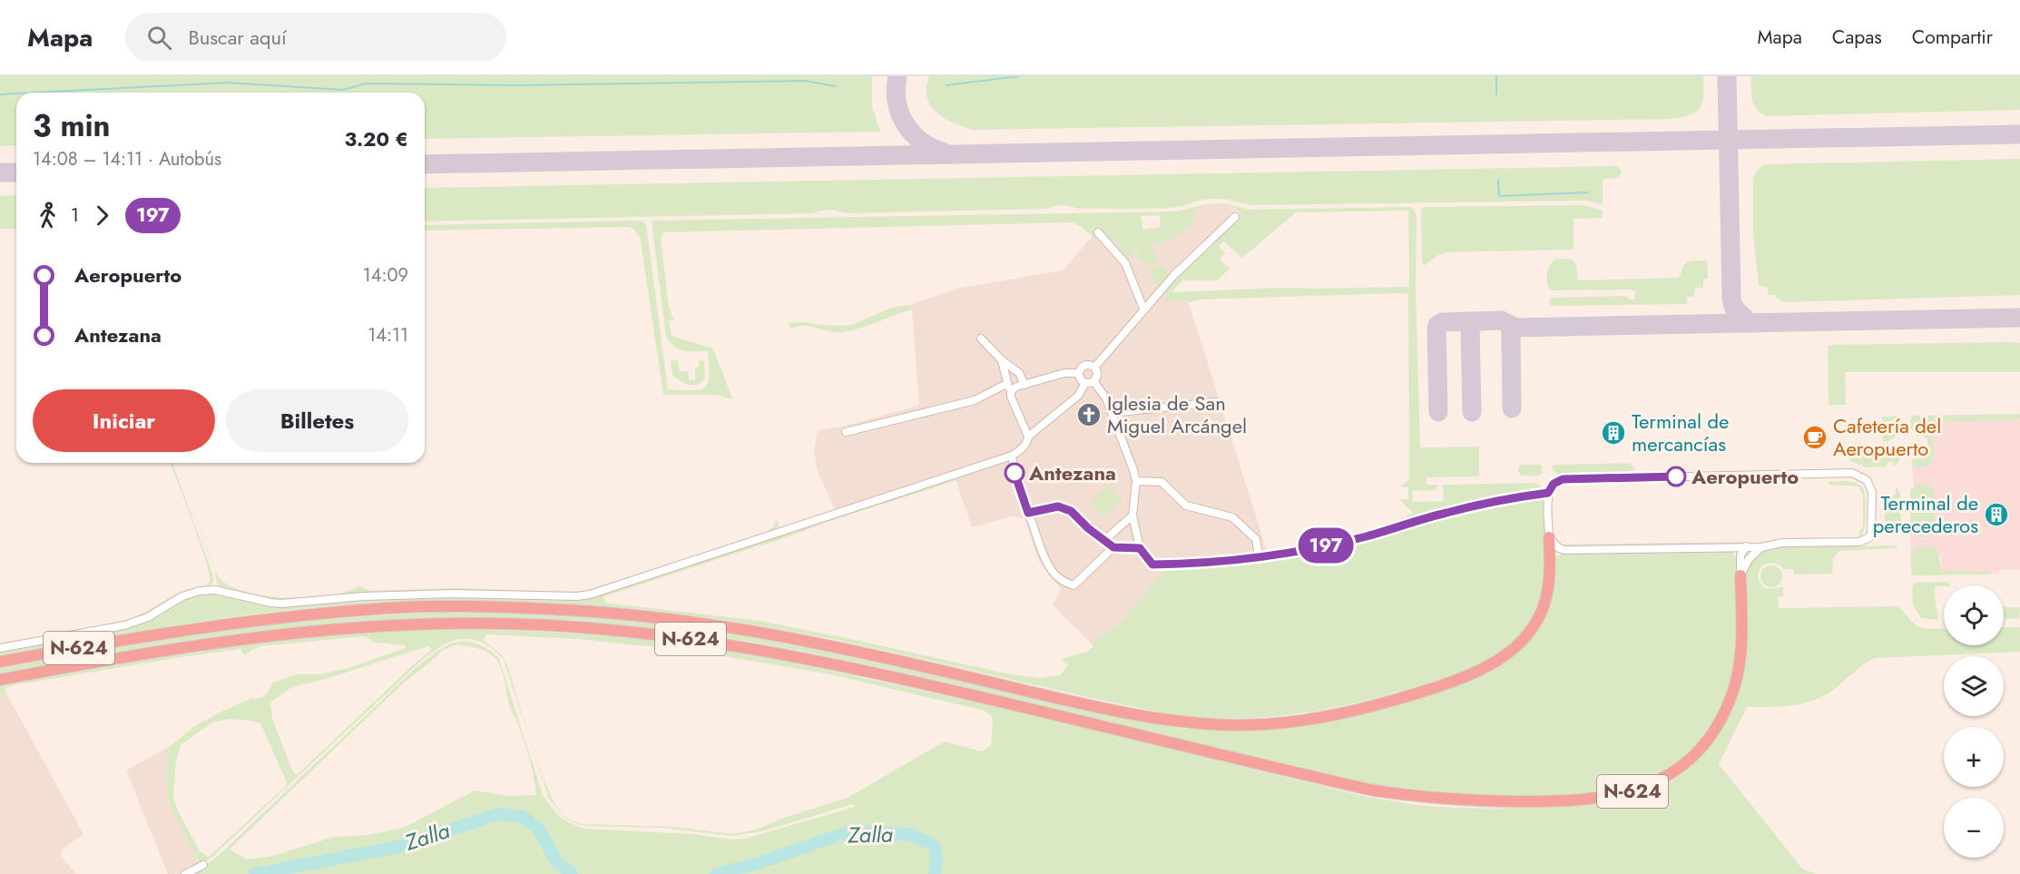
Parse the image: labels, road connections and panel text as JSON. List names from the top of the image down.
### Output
{
  "streets": {
    "highway": ["N-624"]
  },
  "water": ["Zalla"],
  "places": {
    "church": ["Iglesia de San Miguel Arcángel"],
    "building": ["Terminal de mercancías", "Terminal de perecederos"],
    "cafe": ["Cafetería del Aeropuerto"],
    "other": ["Antezana", "Aeropuerto"]
  },
  "lines": ["bus line 197"],
  "page": {
    "header": "Mapa",
    "search": "Buscar aquí",
    "nav": ["Mapa", "Capas", "Compartir"],
    "on_map": "197",
    "heading": ["3 min", "14:08 – 14:11 · Autobús", "3.20 €"],
    "legs": ["1", "197"],
    "list": [
      {
        "name": "Aeropuerto",
        "value": "14:09"
      },
      {
        "name": "Antezana",
        "value": "14:11"
      }
    ],
    "buttons": ["Iniciar", "Billetes"],
    "map_buttons": ["+", "−"]
  }
}
